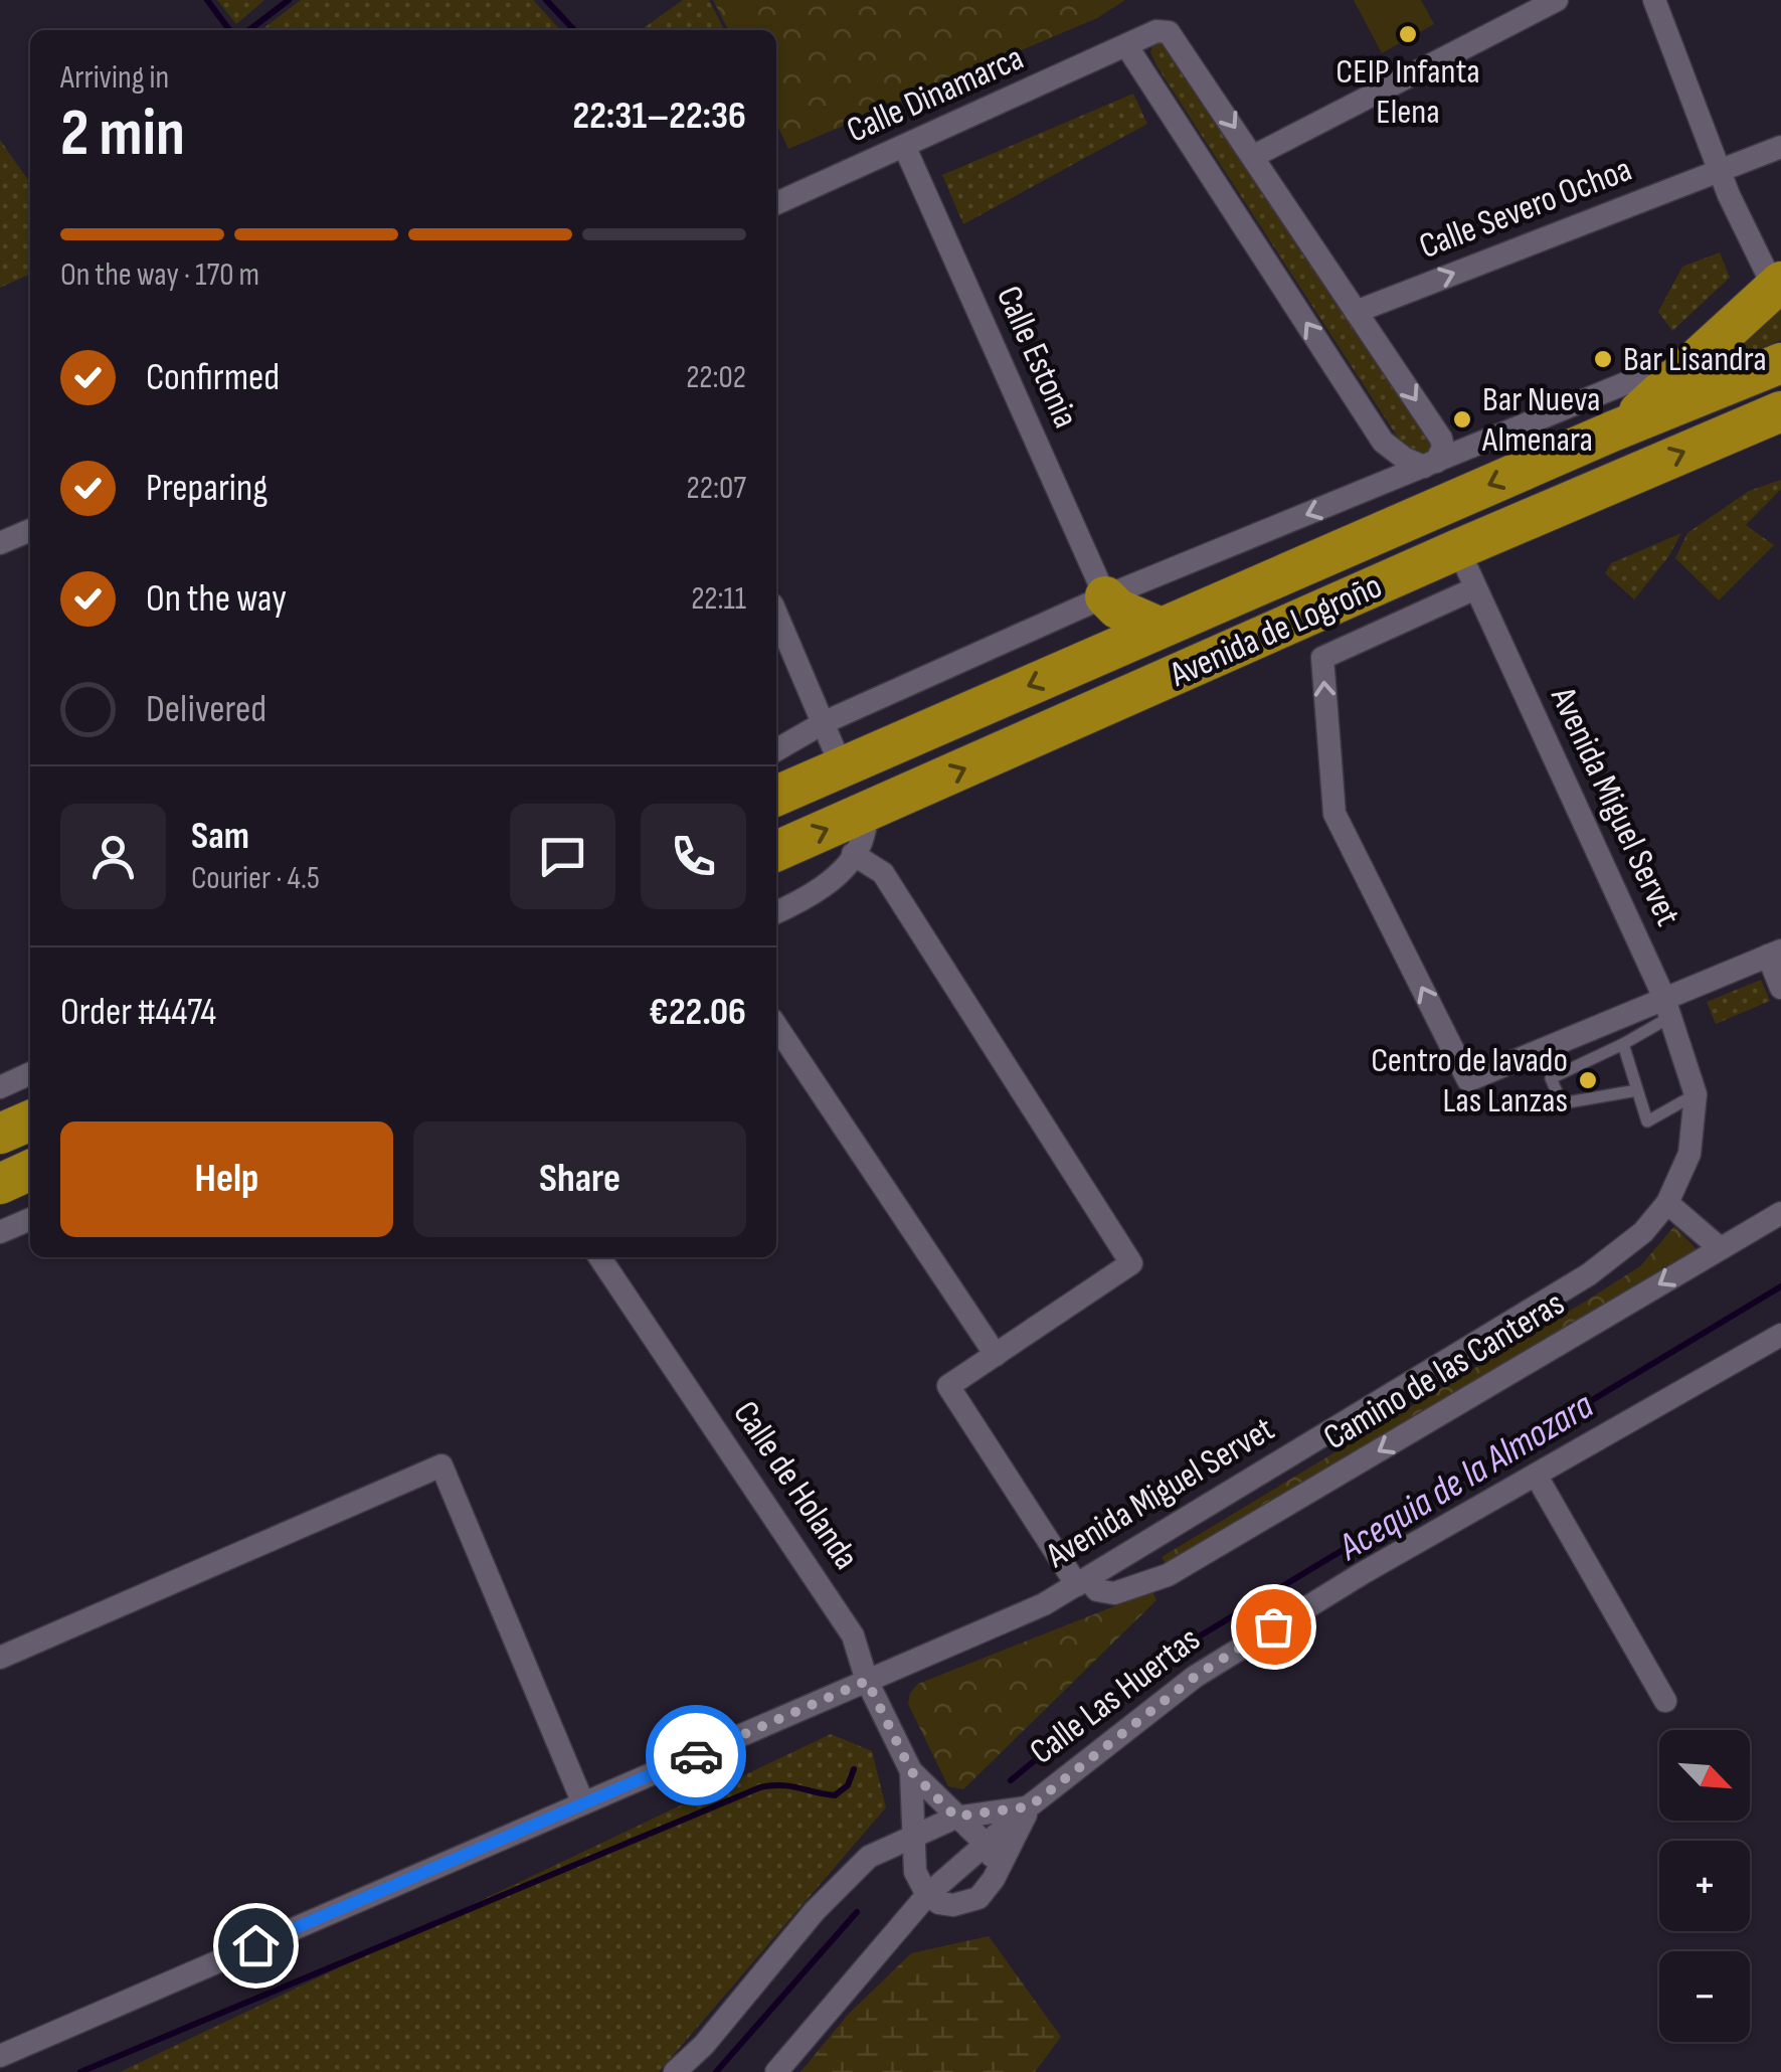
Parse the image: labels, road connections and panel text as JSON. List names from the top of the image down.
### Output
{
  "streets": {
    "highway": ["Avenida de Logroño"],
    "street": [
      "Calle Dinamarca",
      "Calle Severo Ochoa",
      "Calle Estonia",
      "Avenida Miguel Servet",
      "Camino de las Canteras",
      "Calle de Holanda",
      "Calle Las Huertas"
    ]
  },
  "crossings": [
    ["Calle Dinamarca", "Calle Estonia"],
    ["Avenida de Logroño", "Avenida Miguel Servet"],
    ["Avenida Miguel Servet", "Camino de las Canteras"],
    ["Avenida Miguel Servet", "Calle de Holanda"],
    ["Calle de Holanda", "Calle Las Huertas"]
  ],
  "one_way": ["Camino de las Canteras"],
  "water": ["Acequia de la Almozara"],
  "places": [
    "CEIP Infanta Elena",
    "Bar Lisandra",
    "Bar Nueva Almenara",
    "Centro de lavado Las Lanzas"
  ],
  "north": "bottom right",
  "page": {
    "heading": ["2 min", "Arriving in", "22:31–22:36"],
    "panel": [
      "Sam",
      "Courier · 4.5",
      "Order #4474",
      "€22.06"
    ],
    "bar": "On the way · 170 m",
    "list": [
      ["Confirmed", "22:02"],
      ["Preparing", "22:07"],
      ["On the way", "22:11"],
      "Delivered"
    ],
    "buttons": ["Help", "Share"],
    "map_buttons": ["+", "−"]
  }
}
